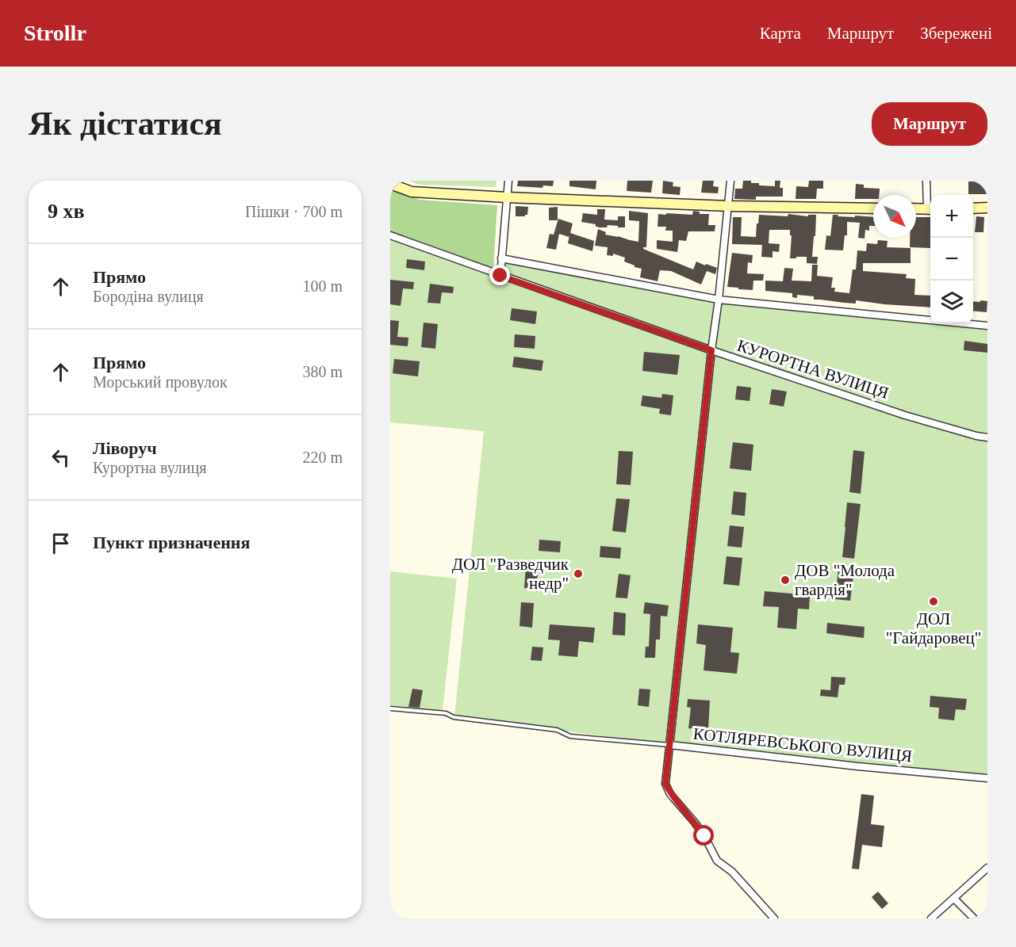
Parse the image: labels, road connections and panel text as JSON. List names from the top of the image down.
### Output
{
  "streets": {
    "street": ["КУРОРТНА ВУЛИЦЯ", "КОТЛЯРЕВСЬКОГО ВУЛИЦЯ"]
  },
  "places": ["ДОЛ \"Разведчик недр\"", "ДОВ \"Молода гвардія\"", "ДОЛ \"Гайдаровец\""],
  "north": "bottom right",
  "page": {
    "header": "Strollr",
    "nav": ["Карта", "Маршрут", "Збережені"],
    "buttons": "Маршрут",
    "title": "Як дістатися",
    "heading": ["9 хв", "Пішки · 700 m"],
    "map_buttons": ["+", "−"],
    "list": [
      ["Прямо", "Бородіна вулиця", "100 m"],
      ["Прямо", "Морський провулок", "380 m"],
      ["Ліворуч", "Курортна вулиця", "220 m"],
      "Пункт призначення"
    ]
  }
}
